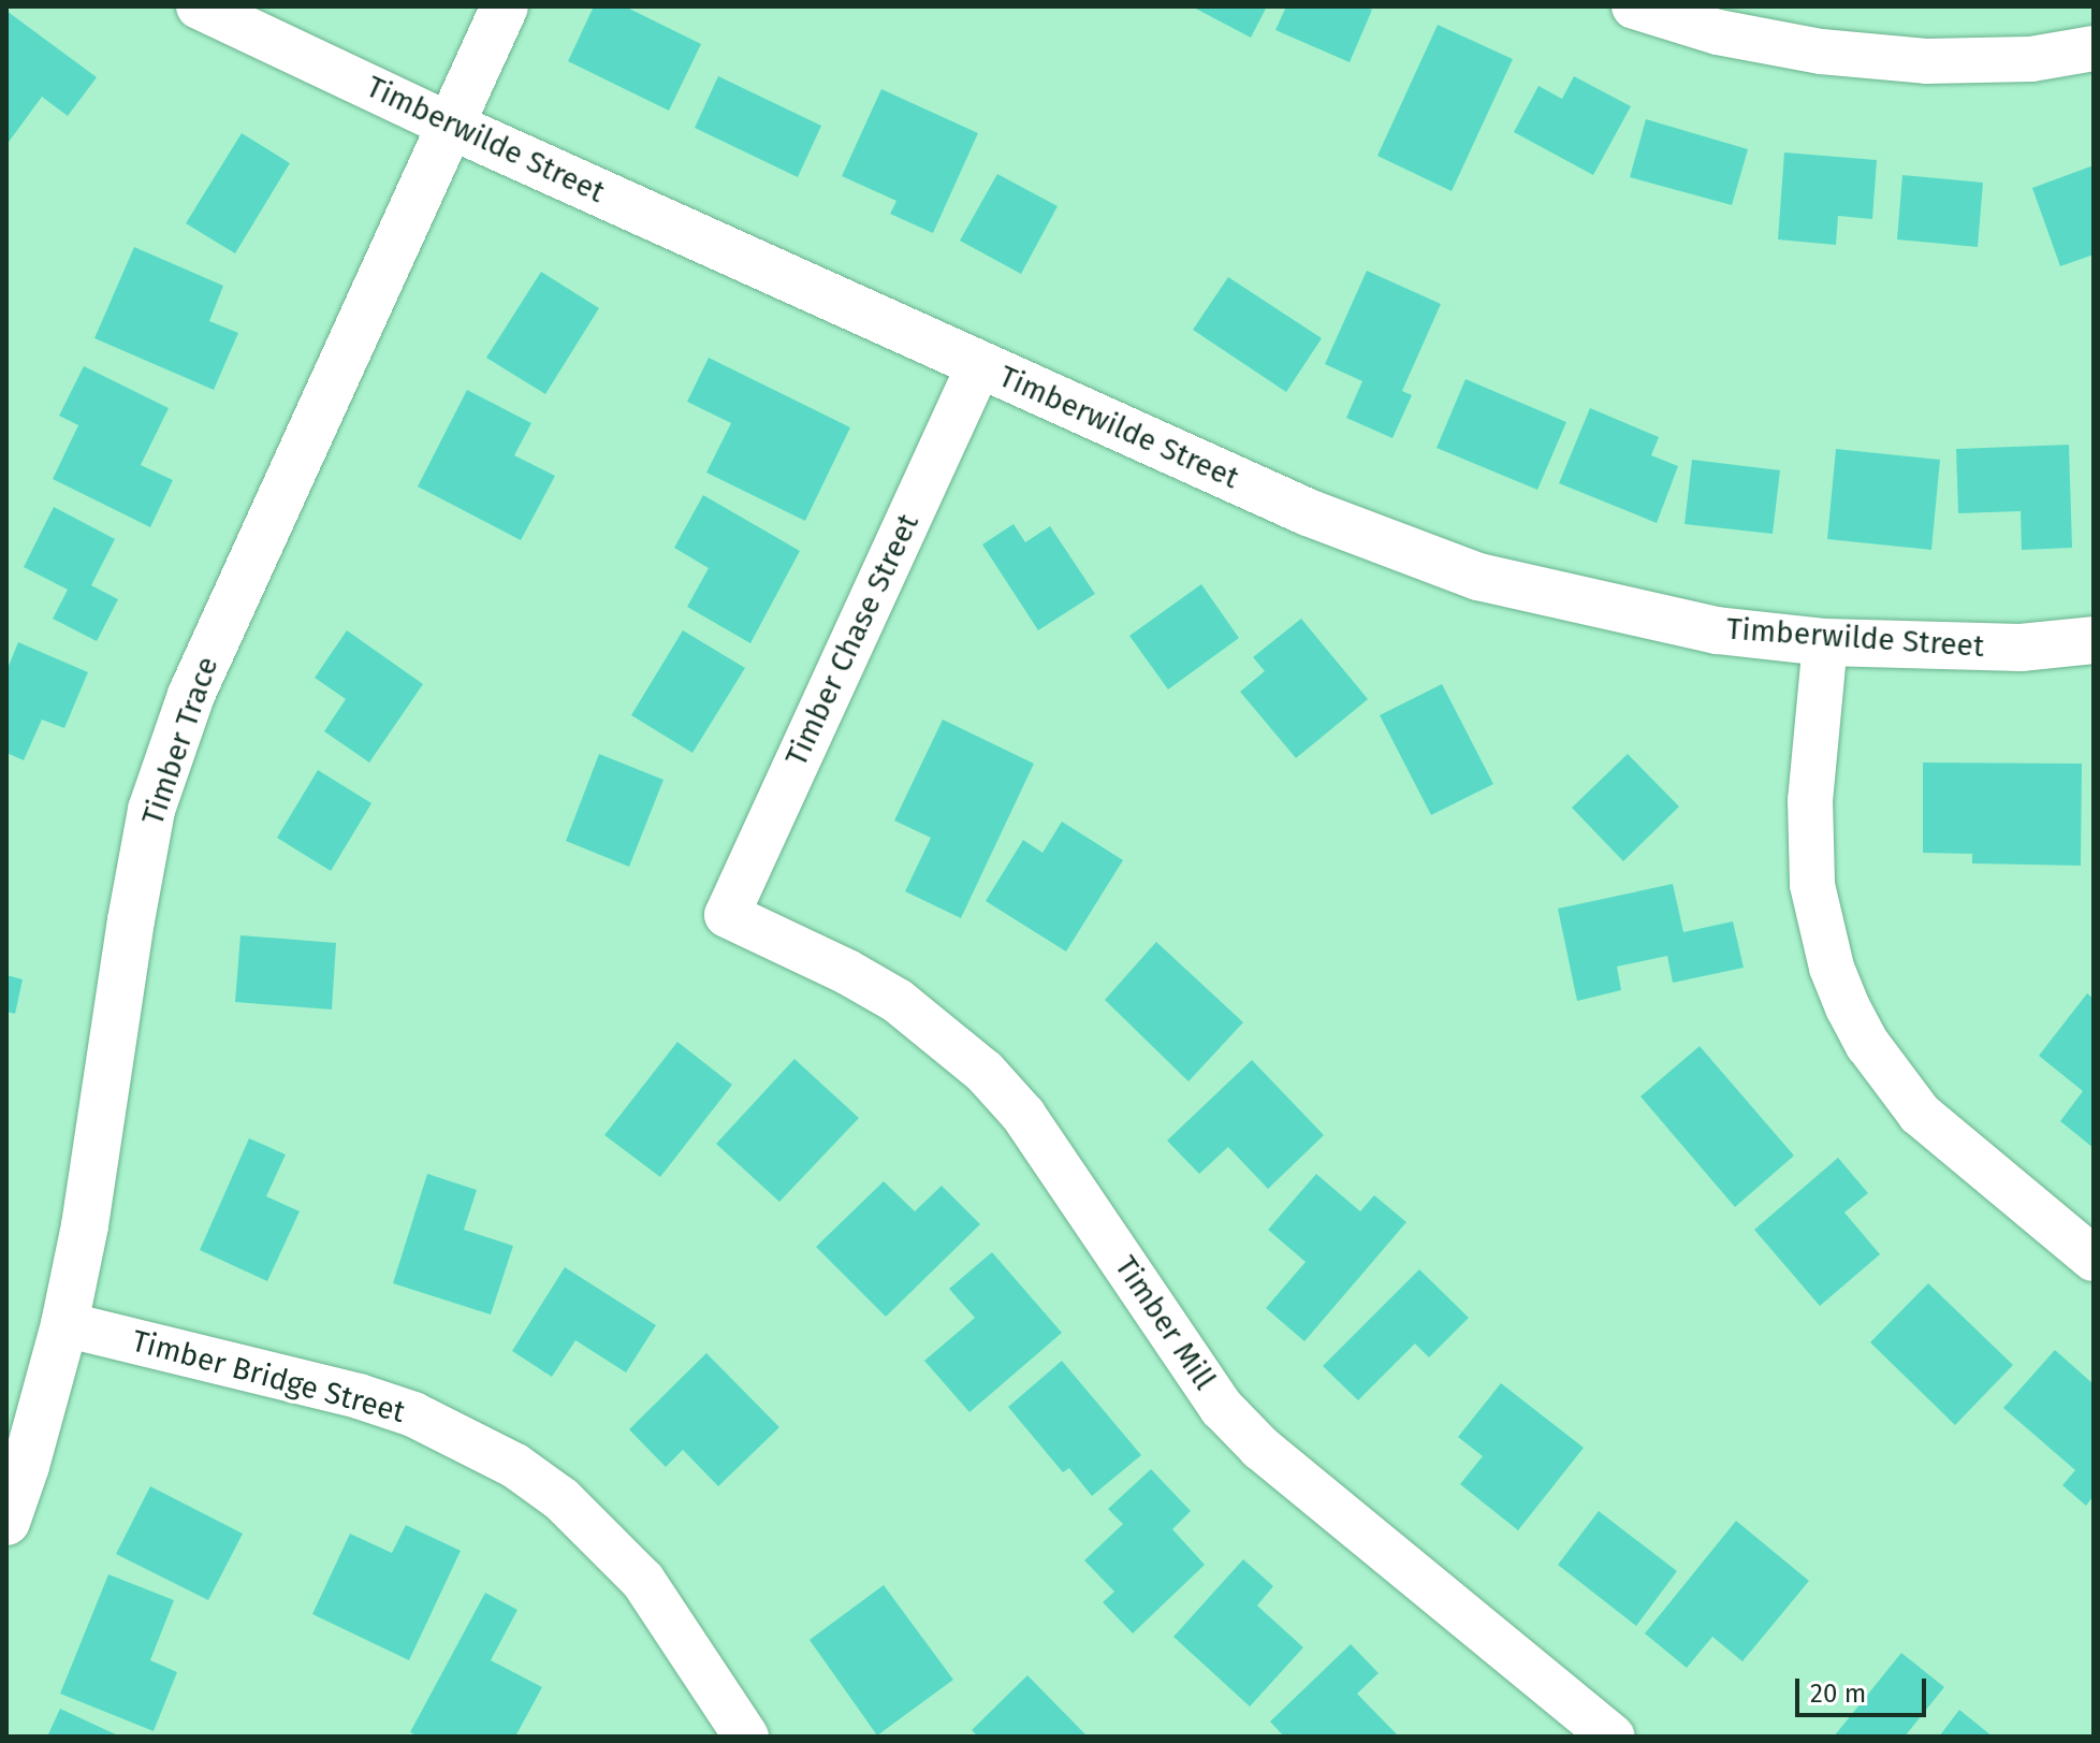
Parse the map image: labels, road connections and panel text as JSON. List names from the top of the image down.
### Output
{
  "streets": {
    "street": [
      "Timberwilde Street",
      "Timber Chase Street",
      "Timber Trace",
      "Timber Mill",
      "Timber Bridge Street"
    ]
  },
  "crossings": [
    ["Timberwilde Street", "Timber Chase Street"],
    ["Timberwilde Street", "Timber Trace"],
    ["Timber Chase Street", "Timber Mill"],
    ["Timber Trace", "Timber Bridge Street"]
  ],
  "scale_bar": "20 m"
}
